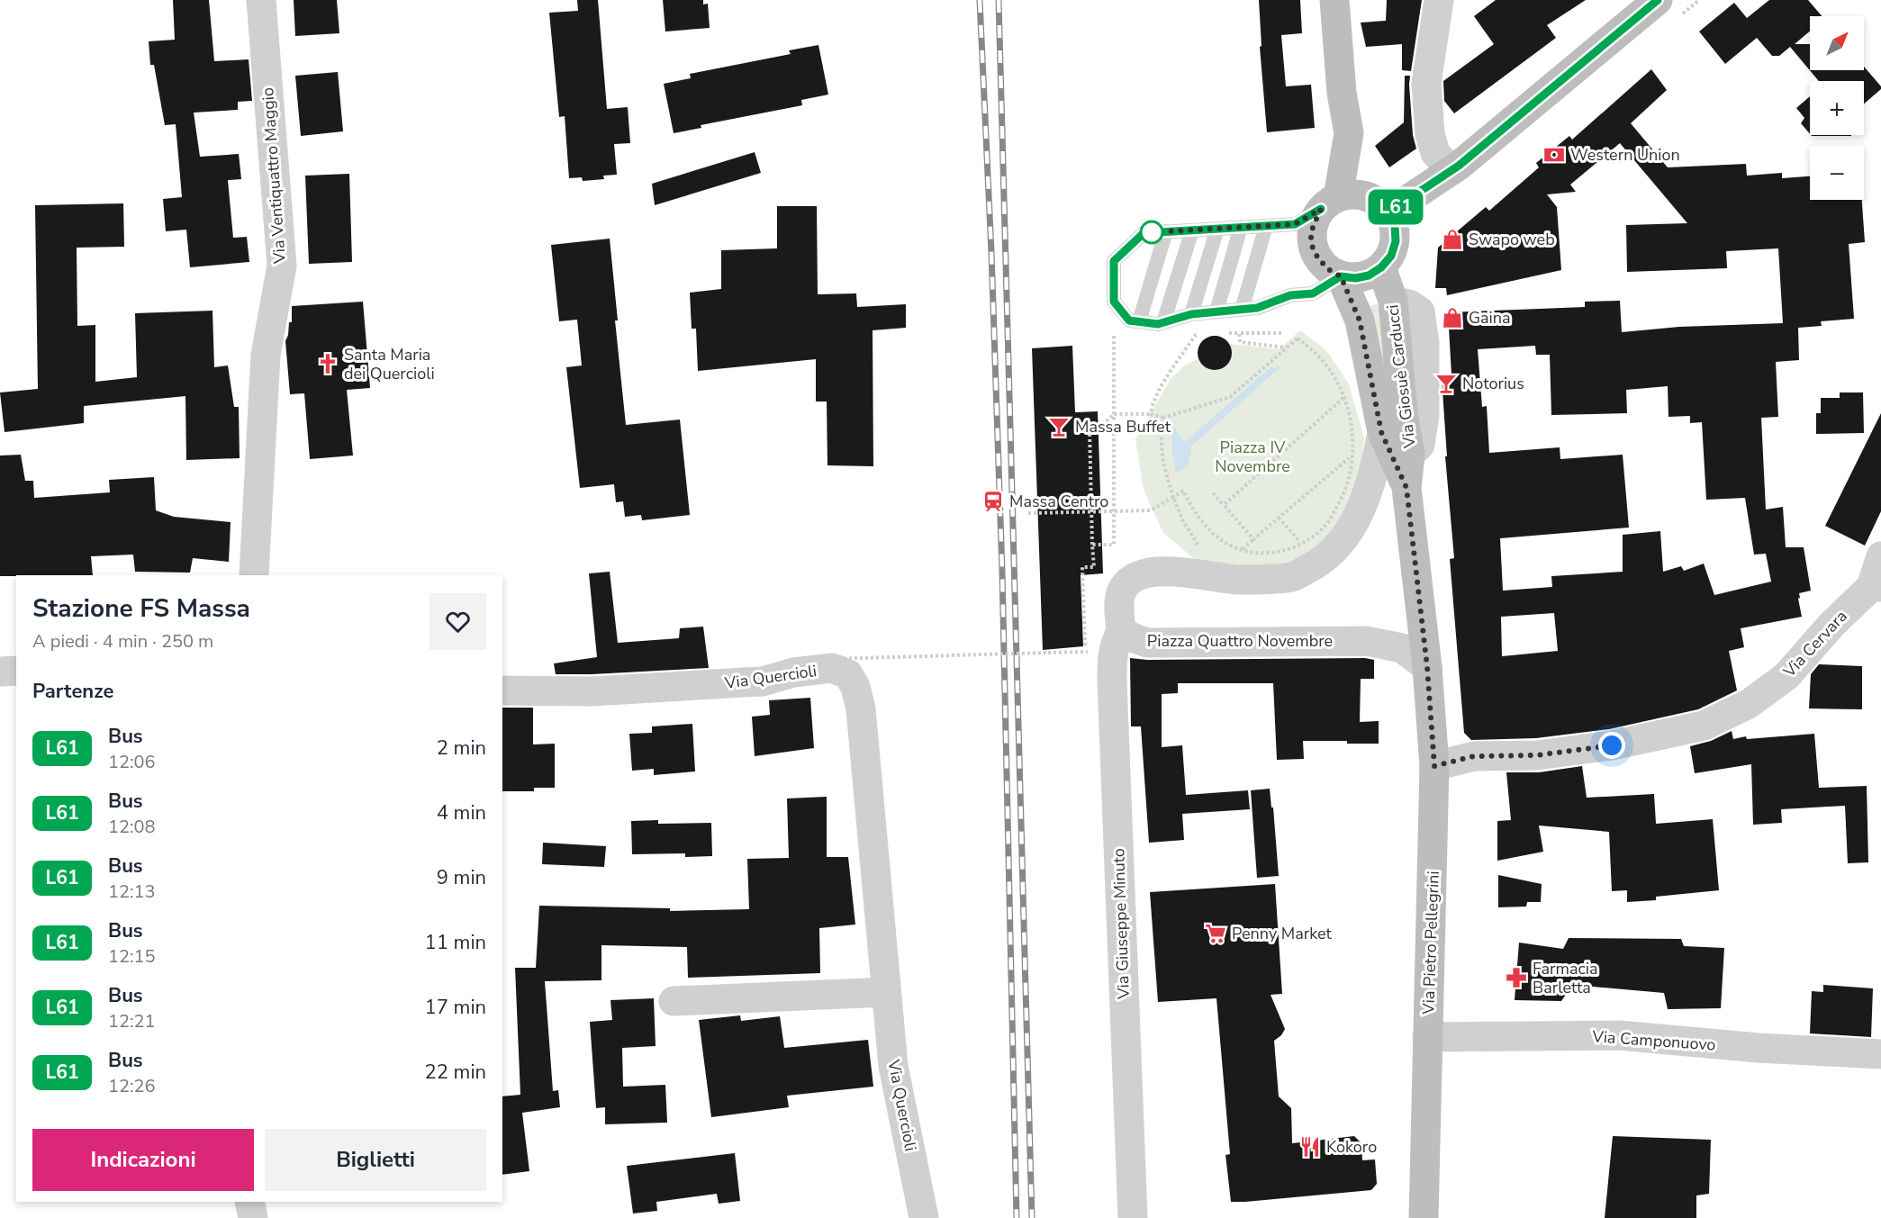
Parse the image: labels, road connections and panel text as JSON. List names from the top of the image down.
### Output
{
  "streets": {
    "main road": ["Via Giosuè Carducci", "Via Pietro Pellegrini"],
    "street": [
      "Via Ventiquattro Maggio",
      "Piazza Quattro Novembre",
      "Via Cervara",
      "Via Quercioli",
      "Via Giuseppe Minuto",
      "Via Camponuovo"
    ]
  },
  "crossings": [
    ["Via Giosuè Carducci", "Piazza Quattro Novembre"],
    ["Via Giosuè Carducci", "Via Pietro Pellegrini"],
    ["Piazza Quattro Novembre", "Via Giuseppe Minuto"],
    ["Piazza Quattro Novembre", "Via Pietro Pellegrini"],
    ["Via Cervara", "Via Pietro Pellegrini"],
    ["Via Pietro Pellegrini", "Via Camponuovo"]
  ],
  "parks": ["Piazza IV Novembre"],
  "places": {
    "bank": ["Western Union"],
    "shop": ["Swapo web", "Gaina"],
    "church": ["Santa Maria dei Quercioli"],
    "bar": ["Notorius", "Massa Buffet"],
    "station": ["Massa Centro"],
    "supermarket": ["Penny Market"],
    "pharmacy": ["Farmacia Barletta"],
    "restaurant": ["Kokoro"]
  },
  "lines": ["bus line L61"],
  "north": "top right",
  "page": {
    "on_map": "L61",
    "map_buttons": ["+", "−"],
    "heading": [
      ["Stazione FS Massa", "A piedi · 4 min · 250 m"],
      "Partenze"
    ],
    "list": [
      {
        "mark": "L61",
        "name": "Bus",
        "note": "12:06",
        "value": "2 min"
      },
      {
        "mark": "L61",
        "name": "Bus",
        "note": "12:08",
        "value": "4 min"
      },
      {
        "mark": "L61",
        "name": "Bus",
        "note": "12:13",
        "value": "9 min"
      },
      {
        "mark": "L61",
        "name": "Bus",
        "note": "12:15",
        "value": "11 min"
      },
      {
        "mark": "L61",
        "name": "Bus",
        "note": "12:21",
        "value": "17 min"
      },
      {
        "mark": "L61",
        "name": "Bus",
        "note": "12:26",
        "value": "22 min"
      }
    ],
    "buttons": ["Indicazioni", "Biglietti"]
  }
}
